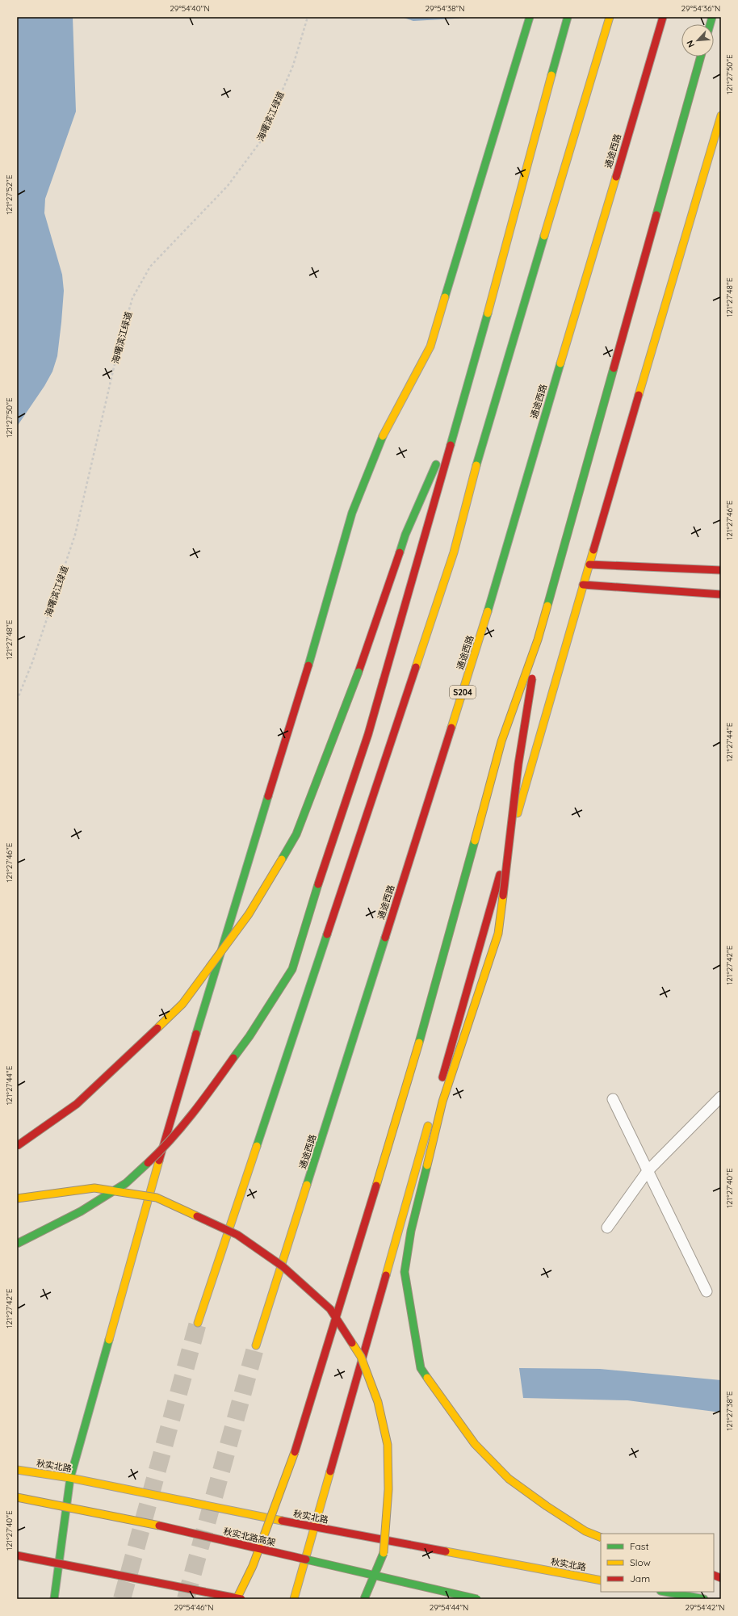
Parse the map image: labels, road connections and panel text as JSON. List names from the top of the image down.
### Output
{
  "streets": {
    "main road": [
      "通途西路",
      "S204",
      "秋实北路",
      "秋实北路高架"
    ],
    "path": ["海曙滨江绿道"]
  },
  "legend": ["Fast", "Slow", "Jam"],
  "north": "bottom left",
  "coordinates": [
    "29°54'40\"N",
    "29°54'38\"N",
    "29°54'36\"N",
    "121°27'50\"E",
    "121°27'52\"E",
    "121°27'48\"E",
    "121°27'46\"E",
    "121°27'44\"E",
    "121°27'42\"E",
    "121°27'40\"E",
    "121°27'38\"E",
    "29°54'46\"N",
    "29°54'44\"N",
    "29°54'42\"N"
  ]
}
